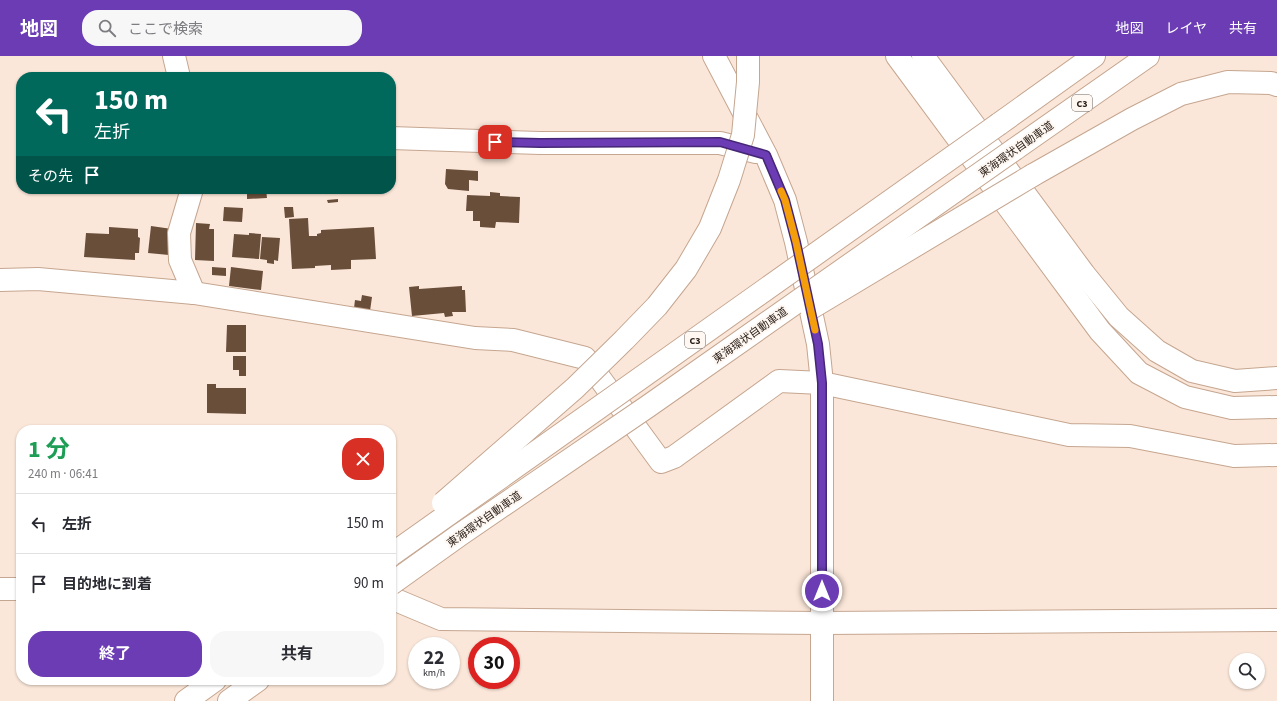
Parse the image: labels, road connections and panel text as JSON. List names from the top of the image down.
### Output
{
  "streets": {
    "main road": ["C3", "東海環状自動車道"]
  },
  "page": {
    "header": "地図",
    "search": "ここで検索",
    "nav": ["地図", "レイヤ", "共有"],
    "turn": ["150 m", "左折"],
    "then": "その先",
    "heading": ["1 分", "240 m · 06:41"],
    "list": [
      {
        "name": "左折",
        "value": "150 m"
      },
      {
        "name": "目的地に到着",
        "value": "90 m"
      }
    ],
    "buttons": ["終了", "共有"],
    "speed": "22 km/h",
    "limit": "30"
  }
}
